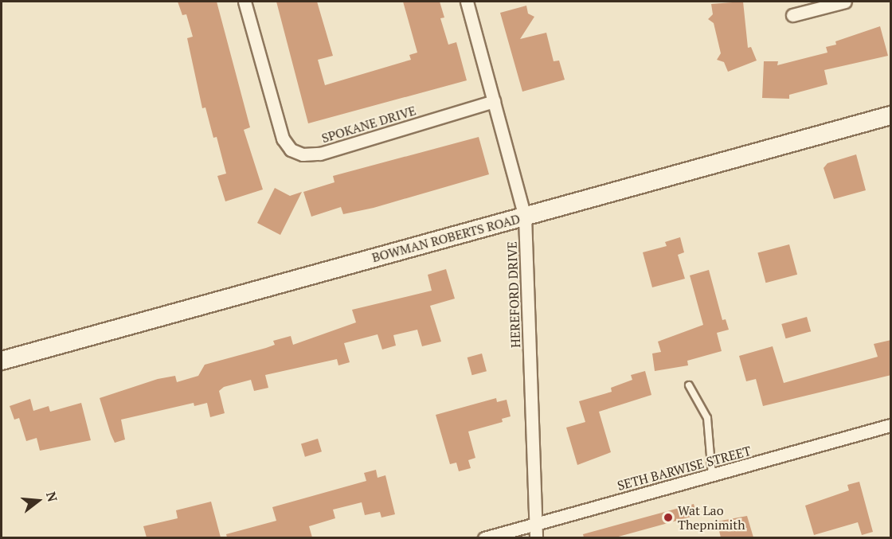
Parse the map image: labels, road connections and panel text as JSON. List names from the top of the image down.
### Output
{
  "streets": {
    "street": [
      "SPOKANE DRIVE",
      "BOWMAN ROBERTS ROAD",
      "HEREFORD DRIVE",
      "SETH BARWISE STREET"
    ]
  },
  "crossings": [
    ["SPOKANE DRIVE", "HEREFORD DRIVE"],
    ["BOWMAN ROBERTS ROAD", "HEREFORD DRIVE"],
    ["HEREFORD DRIVE", "SETH BARWISE STREET"]
  ],
  "places": ["Wat Lao Thepnimith"],
  "north": "right"
}
